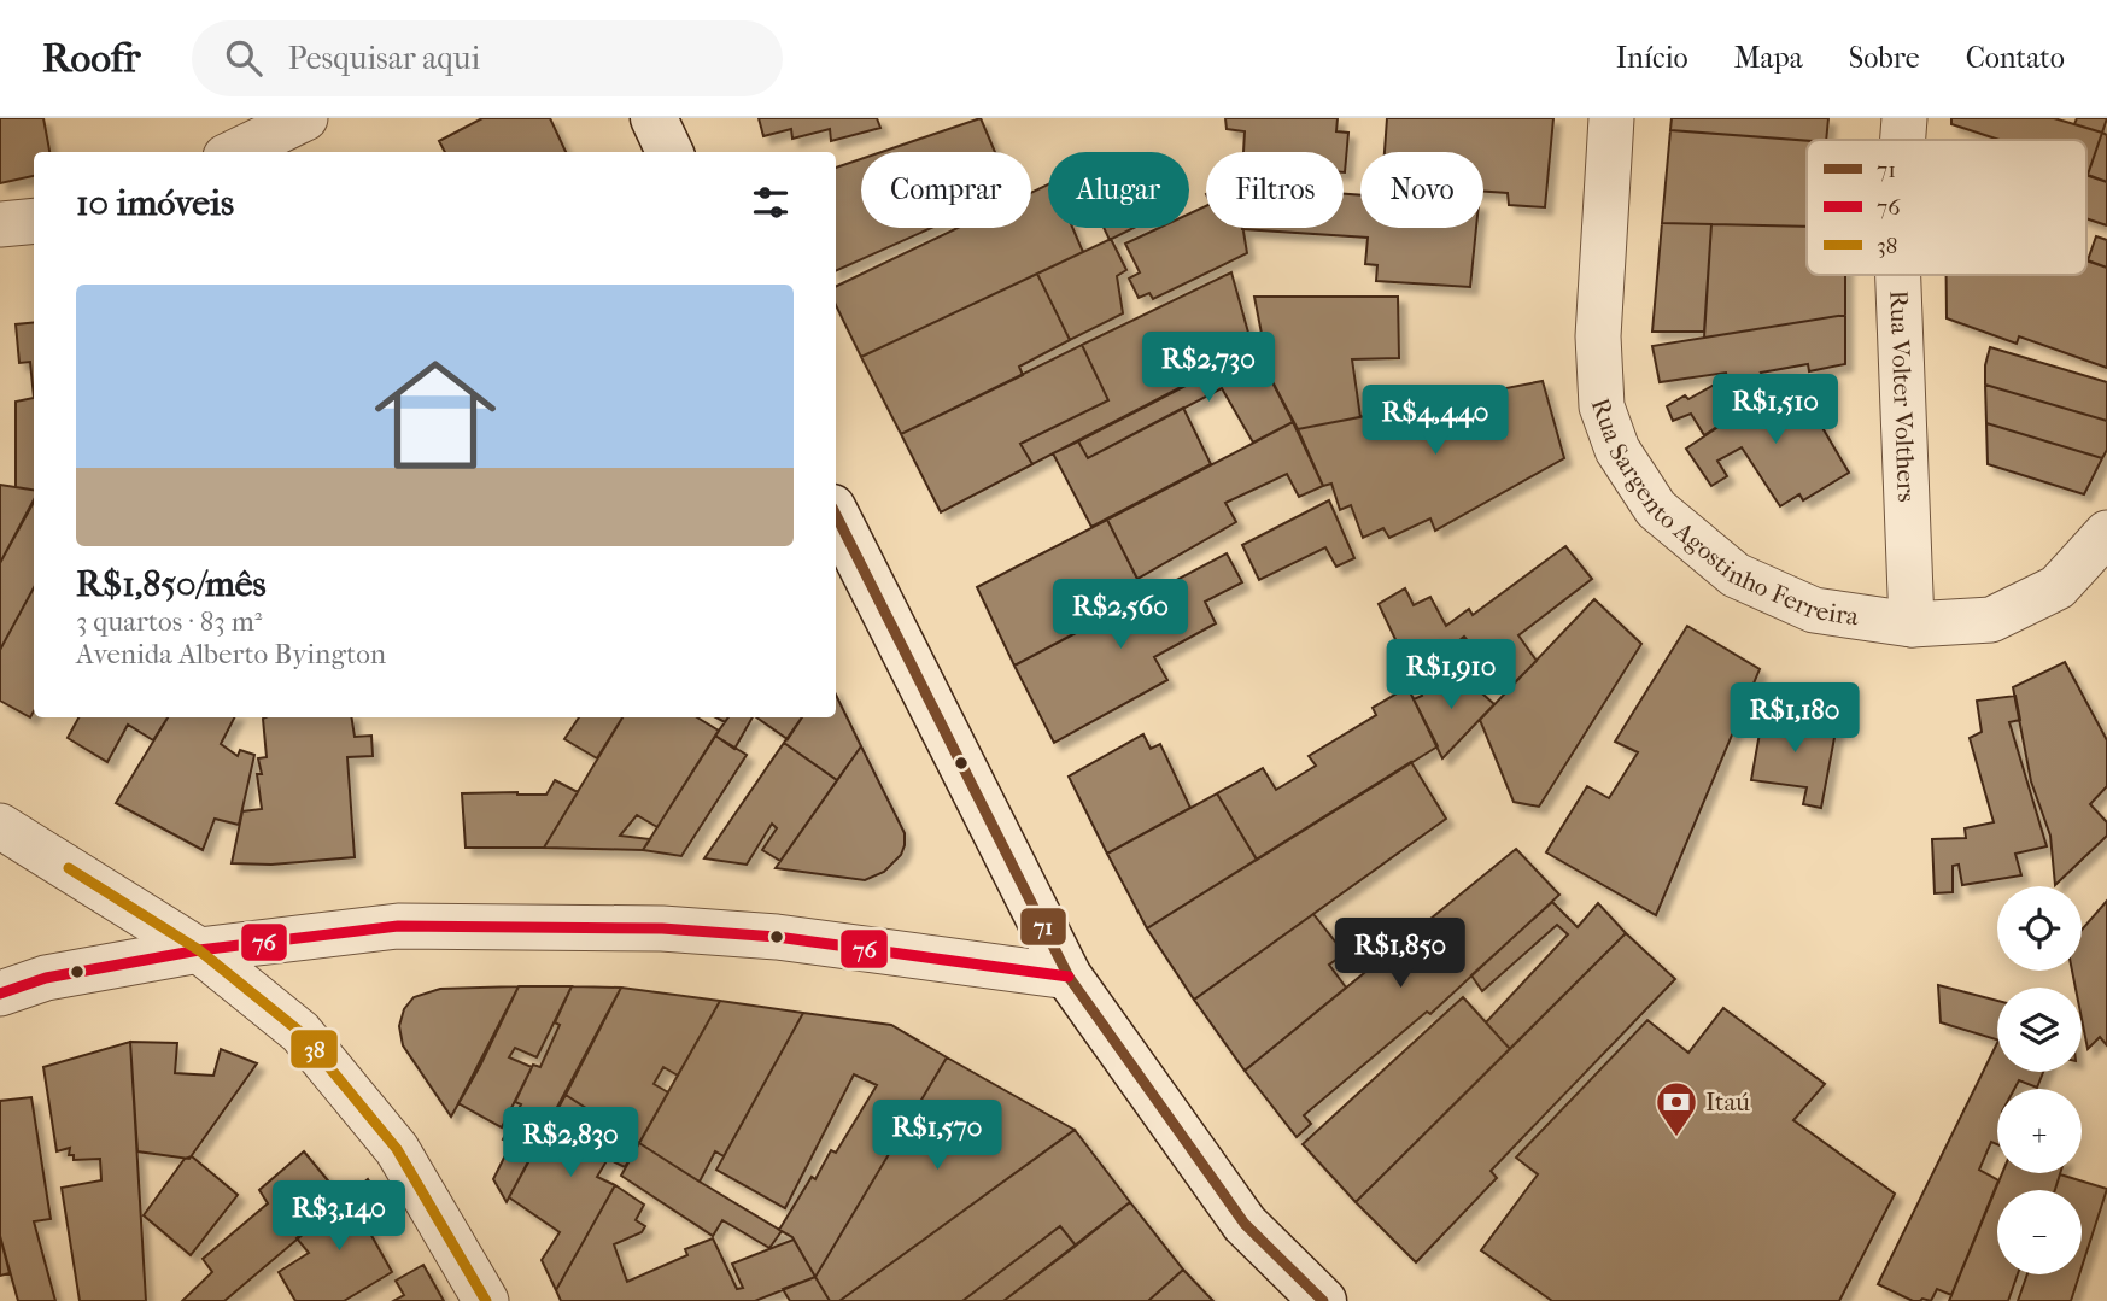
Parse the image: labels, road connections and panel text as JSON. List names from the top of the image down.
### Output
{
  "streets": {
    "street": ["Rua Volter Volthers", "Rua Sargento Agostinho Ferreira"]
  },
  "crossings": [
    ["Rua Volter Volthers", "Rua Sargento Agostinho Ferreira"]
  ],
  "places": {
    "bank": ["Itaú"]
  },
  "lines": ["transit line 71", "transit line 38", "transit line 76"],
  "legend": ["71", "76", "38"],
  "page": {
    "header": "Roofr",
    "search": "Pesquisar aqui",
    "nav": [
      "Início",
      "Mapa",
      "Sobre",
      "Contato"
    ],
    "chip": [
      "Comprar",
      "Alugar",
      "Filtros",
      "Novo"
    ],
    "heading": "10 imóveis",
    "list": [
      {
        "name": "R$1,850/mês",
        "note": "3 quartos · 83 m² · Avenida Alberto Byington"
      }
    ],
    "price": [
      "R$2,730",
      "R$1,510",
      "R$4,440",
      "R$2,560",
      "R$1,910",
      "R$1,180",
      "R$1,850",
      "R$1,570",
      "R$2,830",
      "R$3,140"
    ],
    "map_buttons": ["+", "−"]
  }
}
